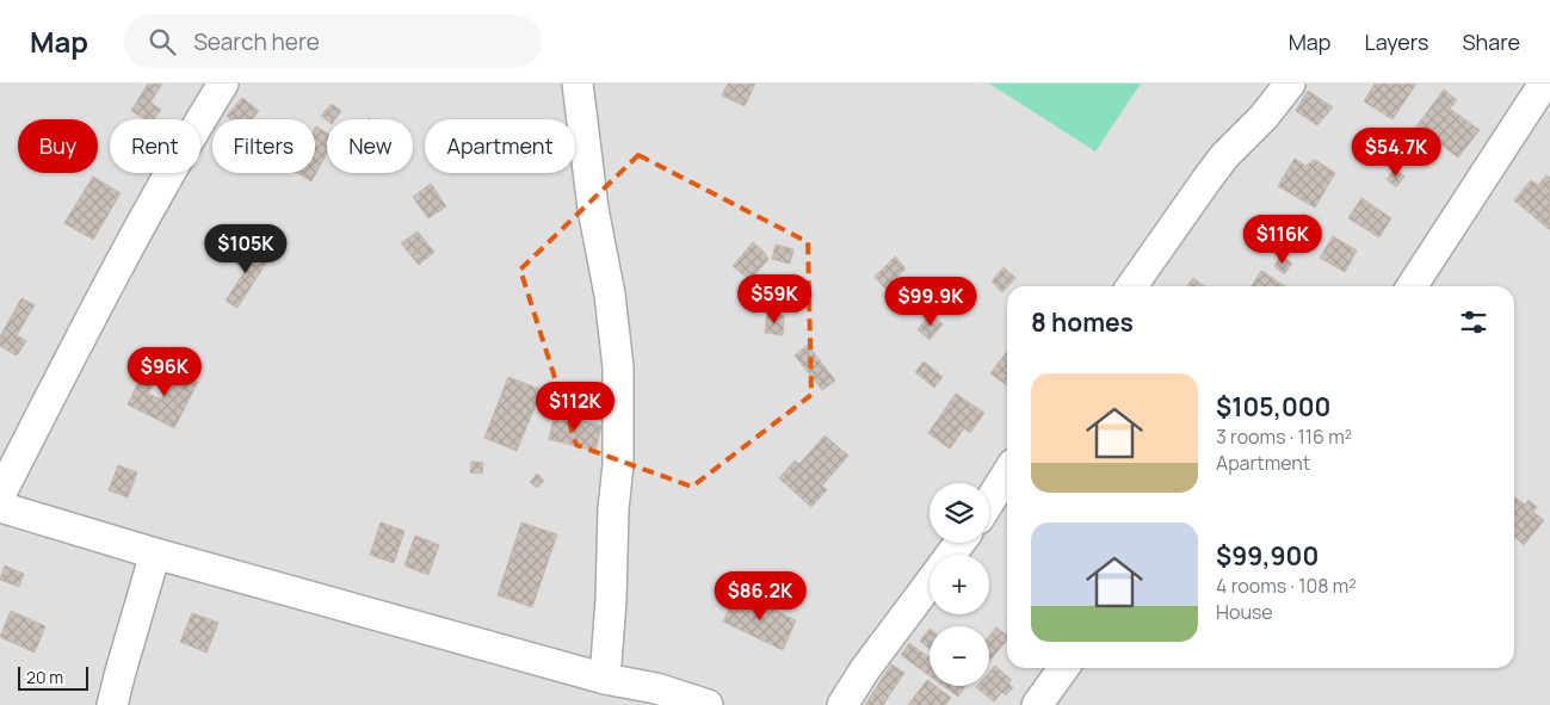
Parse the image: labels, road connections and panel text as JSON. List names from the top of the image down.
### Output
{
  "scale_bar": "20 m",
  "page": {
    "header": "Map",
    "search": "Search here",
    "nav": ["Map", "Layers", "Share"],
    "chip": [
      "Buy",
      "Rent",
      "Filters",
      "New",
      "Apartment"
    ],
    "price": [
      "$54.7K",
      "$116K",
      "$105K",
      "$59K",
      "$99.9K",
      "$96K",
      "$112K",
      "$86.2K"
    ],
    "heading": "8 homes",
    "list": [
      {
        "name": "$105,000",
        "note": "3 rooms · 116 m² · Apartment"
      },
      {
        "name": "$99,900",
        "note": "4 rooms · 108 m² · House"
      }
    ],
    "map_buttons": ["+", "−"],
    "scale": "20 m"
  }
}
